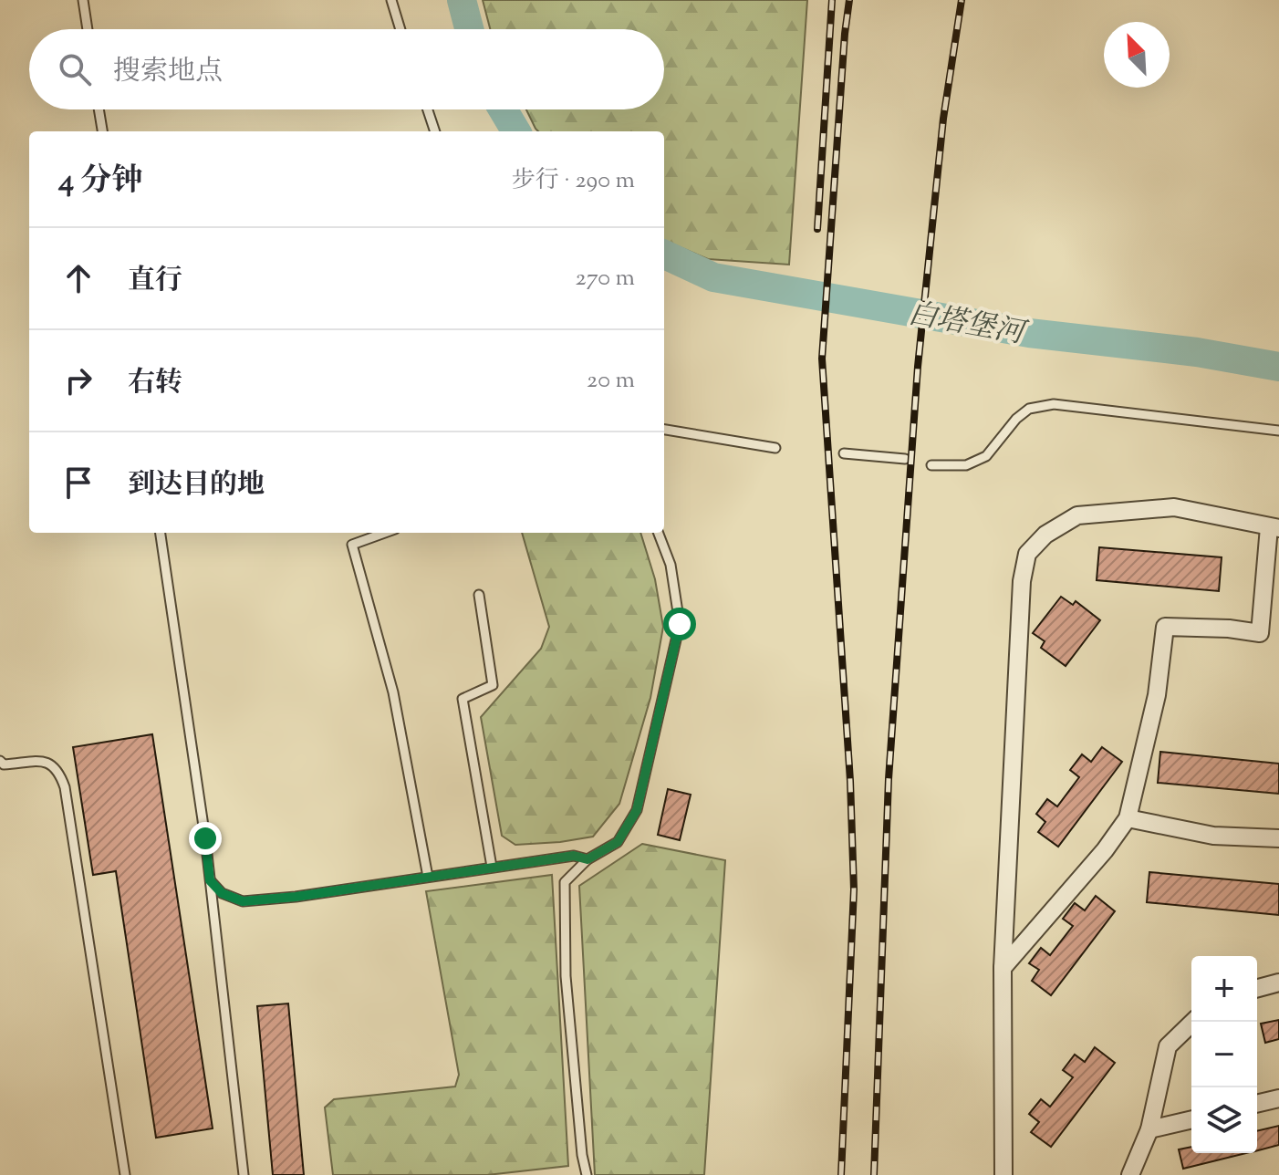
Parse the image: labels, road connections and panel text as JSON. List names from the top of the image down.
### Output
{
  "water": ["白塔堡河"],
  "north": "top left",
  "page": {
    "search": "搜索地点",
    "heading": ["4 分钟", "步行 · 290 m"],
    "list": [
      ["直行", "270 m"],
      ["右转", "20 m"],
      "到达目的地"
    ],
    "map_buttons": ["+", "−"]
  }
}
